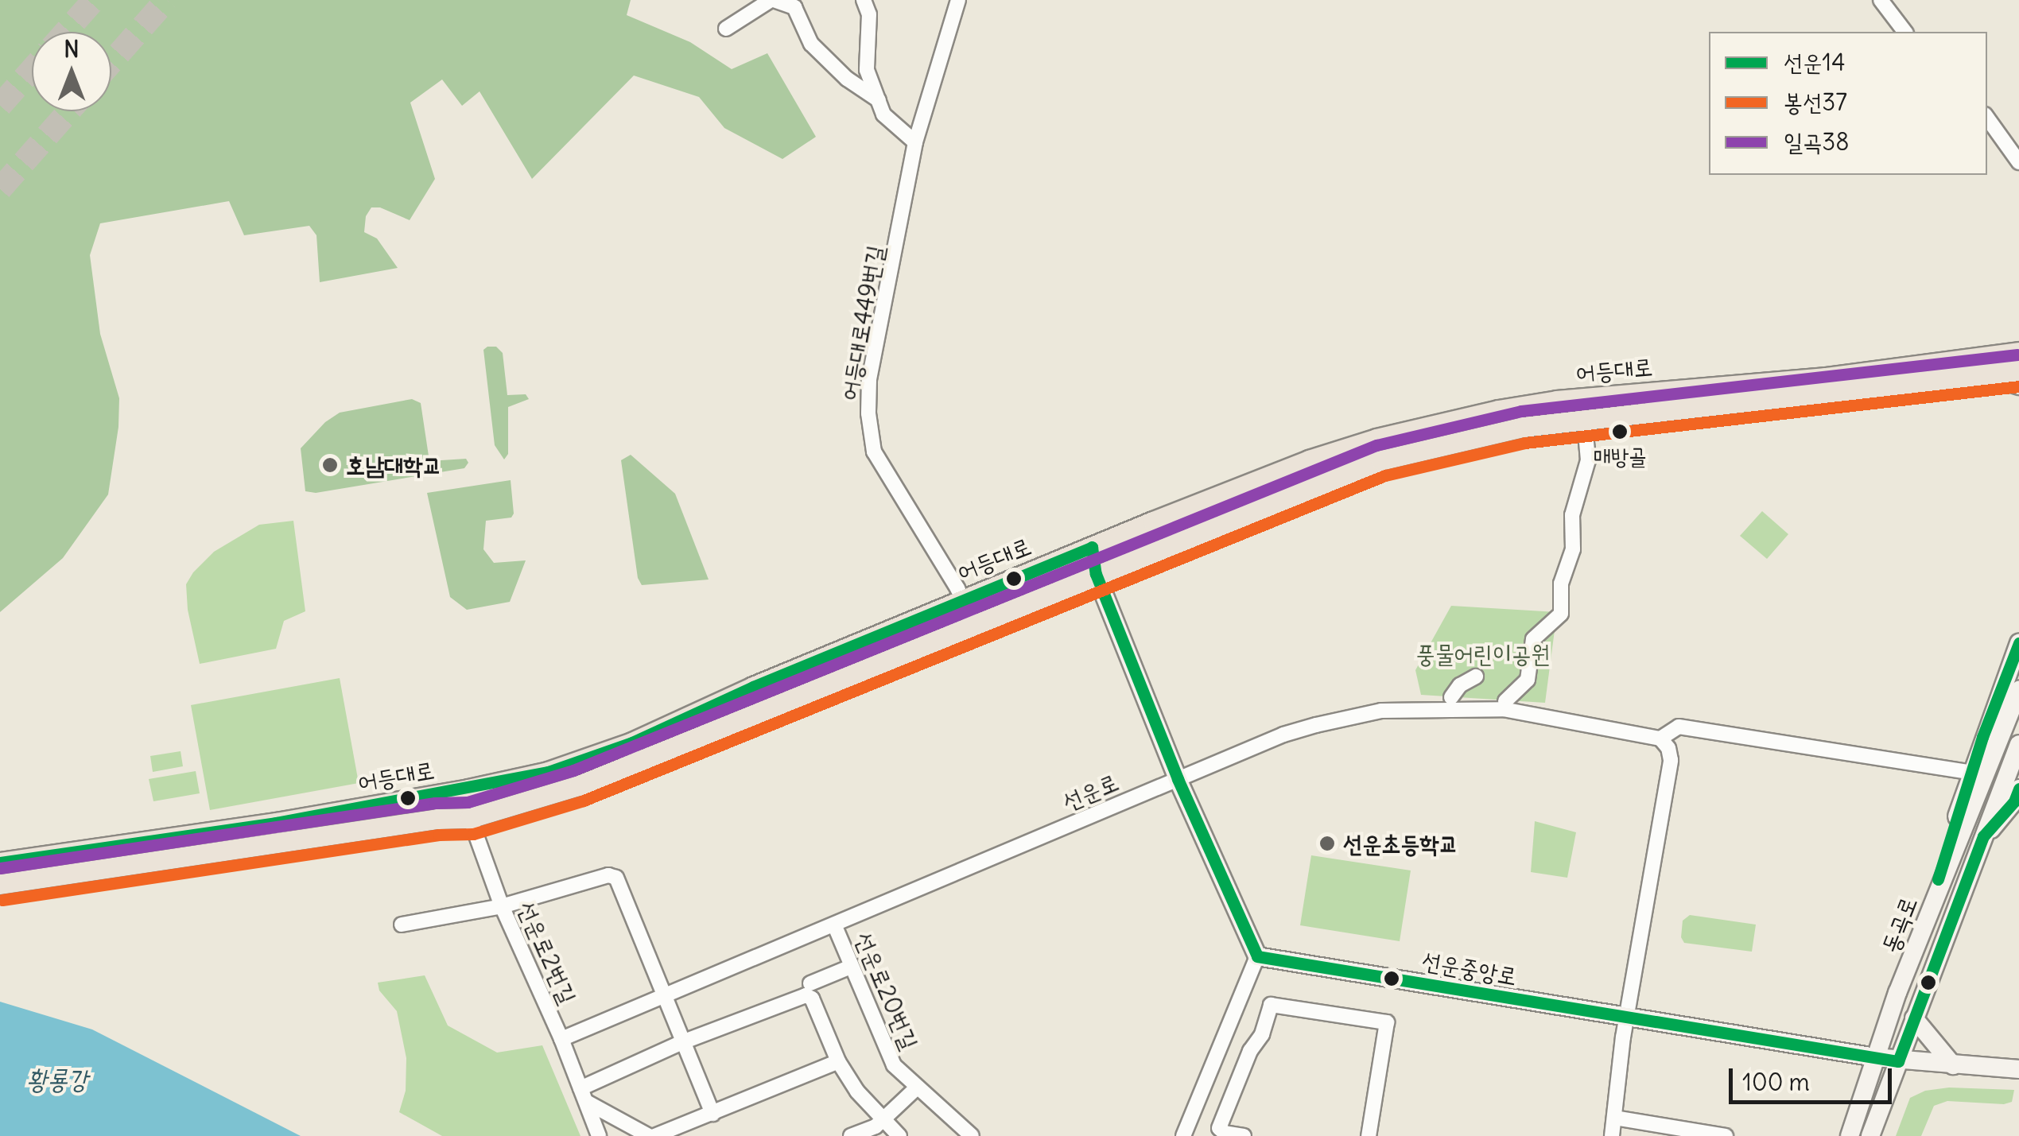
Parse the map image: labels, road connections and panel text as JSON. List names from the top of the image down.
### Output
{
  "streets": {
    "main road": ["어등대로", "동곡로", "선운중앙로"],
    "street": [
      "어등대로449번길",
      "선운로",
      "선운로2번길",
      "선운로20번길"
    ]
  },
  "crossings": [
    ["어등대로449번길", "어등대로"],
    ["어등대로", "선운로2번길"],
    ["선운로", "선운로2번길"],
    ["선운로", "선운로20번길"],
    ["동곡로", "선운중앙로"]
  ],
  "water": ["황룡강"],
  "parks": ["풍물어린이공원"],
  "places": ["매방골", "호남대학교", "선운초등학교"],
  "lines": ["transit line 일곡38", "transit line 봉선37", "transit line 선운14"],
  "legend": ["선운14", "봉선37", "일곡38"],
  "scale_bar": "100 m",
  "north": "top"
}
